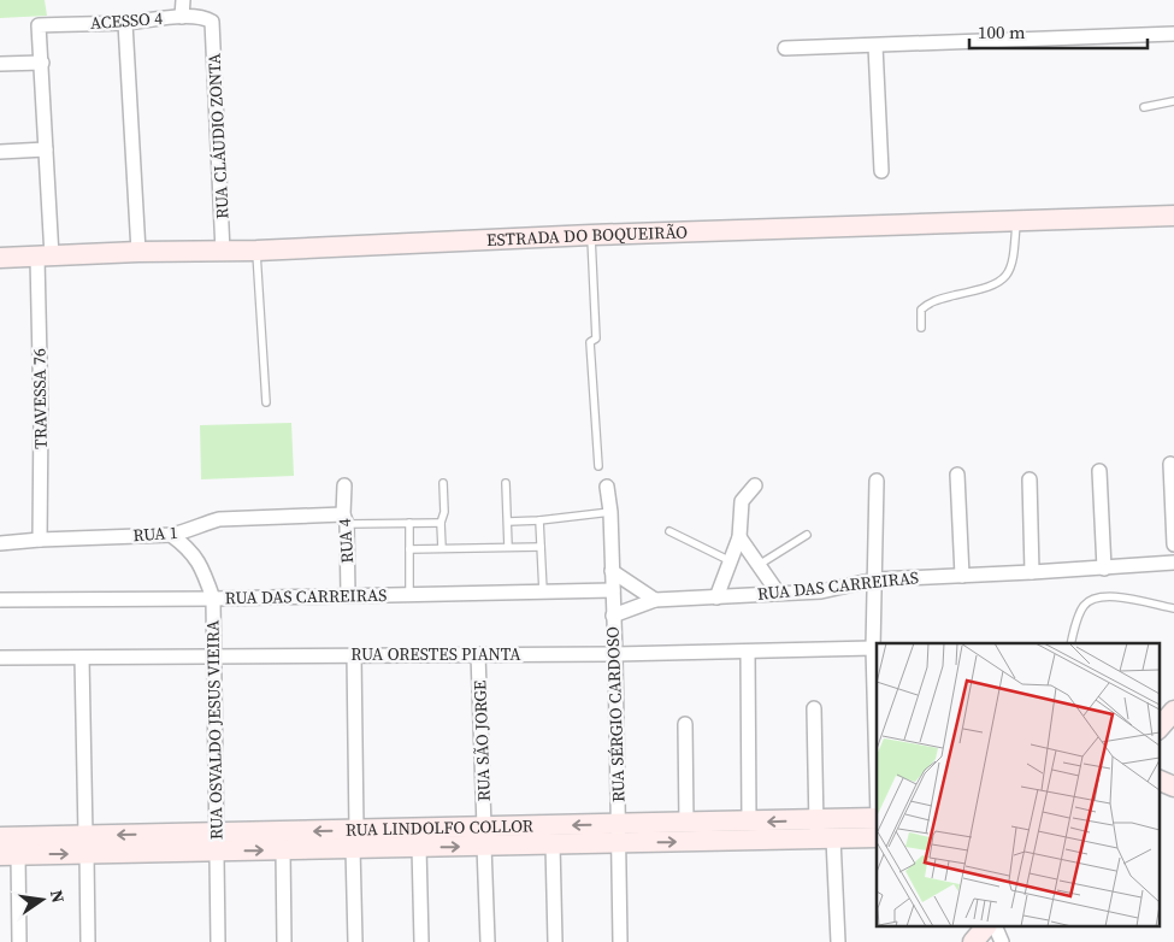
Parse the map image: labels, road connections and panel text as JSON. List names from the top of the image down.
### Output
{
  "streets": {
    "street": [
      "ACESSO 4",
      "RUA CLÁUDIO ZONTA",
      "ESTRADA DO BOQUEIRÃO",
      "TRAVESSA 76",
      "RUA 1",
      "RUA 4",
      "RUA DAS CARREIRAS",
      "RUA ORESTES PIANTA",
      "RUA SÉRGIO CARDOSO",
      "RUA OSVALDO JESUS VIEIRA",
      "RUA SÃO JORGE",
      "RUA LINDOLFO COLLOR"
    ]
  },
  "crossings": [
    ["ACESSO 4", "RUA CLÁUDIO ZONTA"],
    ["ACESSO 4", "TRAVESSA 76"],
    ["RUA CLÁUDIO ZONTA", "ESTRADA DO BOQUEIRÃO"],
    ["ESTRADA DO BOQUEIRÃO", "TRAVESSA 76"],
    ["TRAVESSA 76", "RUA 1"],
    ["RUA 1", "RUA 4"],
    ["RUA 1", "RUA OSVALDO JESUS VIEIRA"],
    ["RUA 4", "RUA DAS CARREIRAS"],
    ["RUA DAS CARREIRAS", "RUA SÉRGIO CARDOSO"],
    ["RUA DAS CARREIRAS", "RUA OSVALDO JESUS VIEIRA"],
    ["RUA ORESTES PIANTA", "RUA SÉRGIO CARDOSO"],
    ["RUA ORESTES PIANTA", "RUA OSVALDO JESUS VIEIRA"],
    ["RUA ORESTES PIANTA", "RUA SÃO JORGE"],
    ["RUA SÉRGIO CARDOSO", "RUA LINDOLFO COLLOR"],
    ["RUA OSVALDO JESUS VIEIRA", "RUA LINDOLFO COLLOR"],
    ["RUA SÃO JORGE", "RUA LINDOLFO COLLOR"]
  ],
  "scale_bar": "100 m",
  "north": "right"
}
